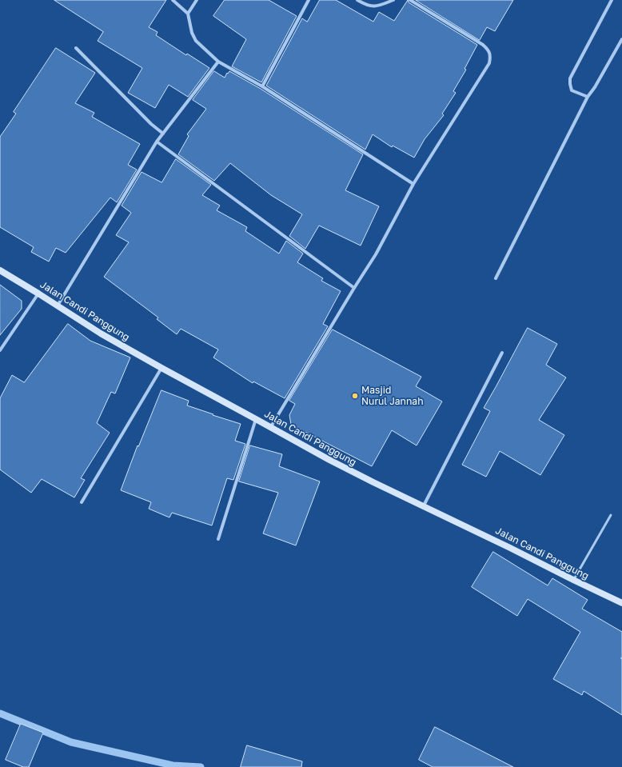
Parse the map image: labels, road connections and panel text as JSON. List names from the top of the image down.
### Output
{
  "streets": {
    "main road": ["Jalan Candi Panggung"]
  },
  "places": ["Masjid Nurul Jannah"]
}
